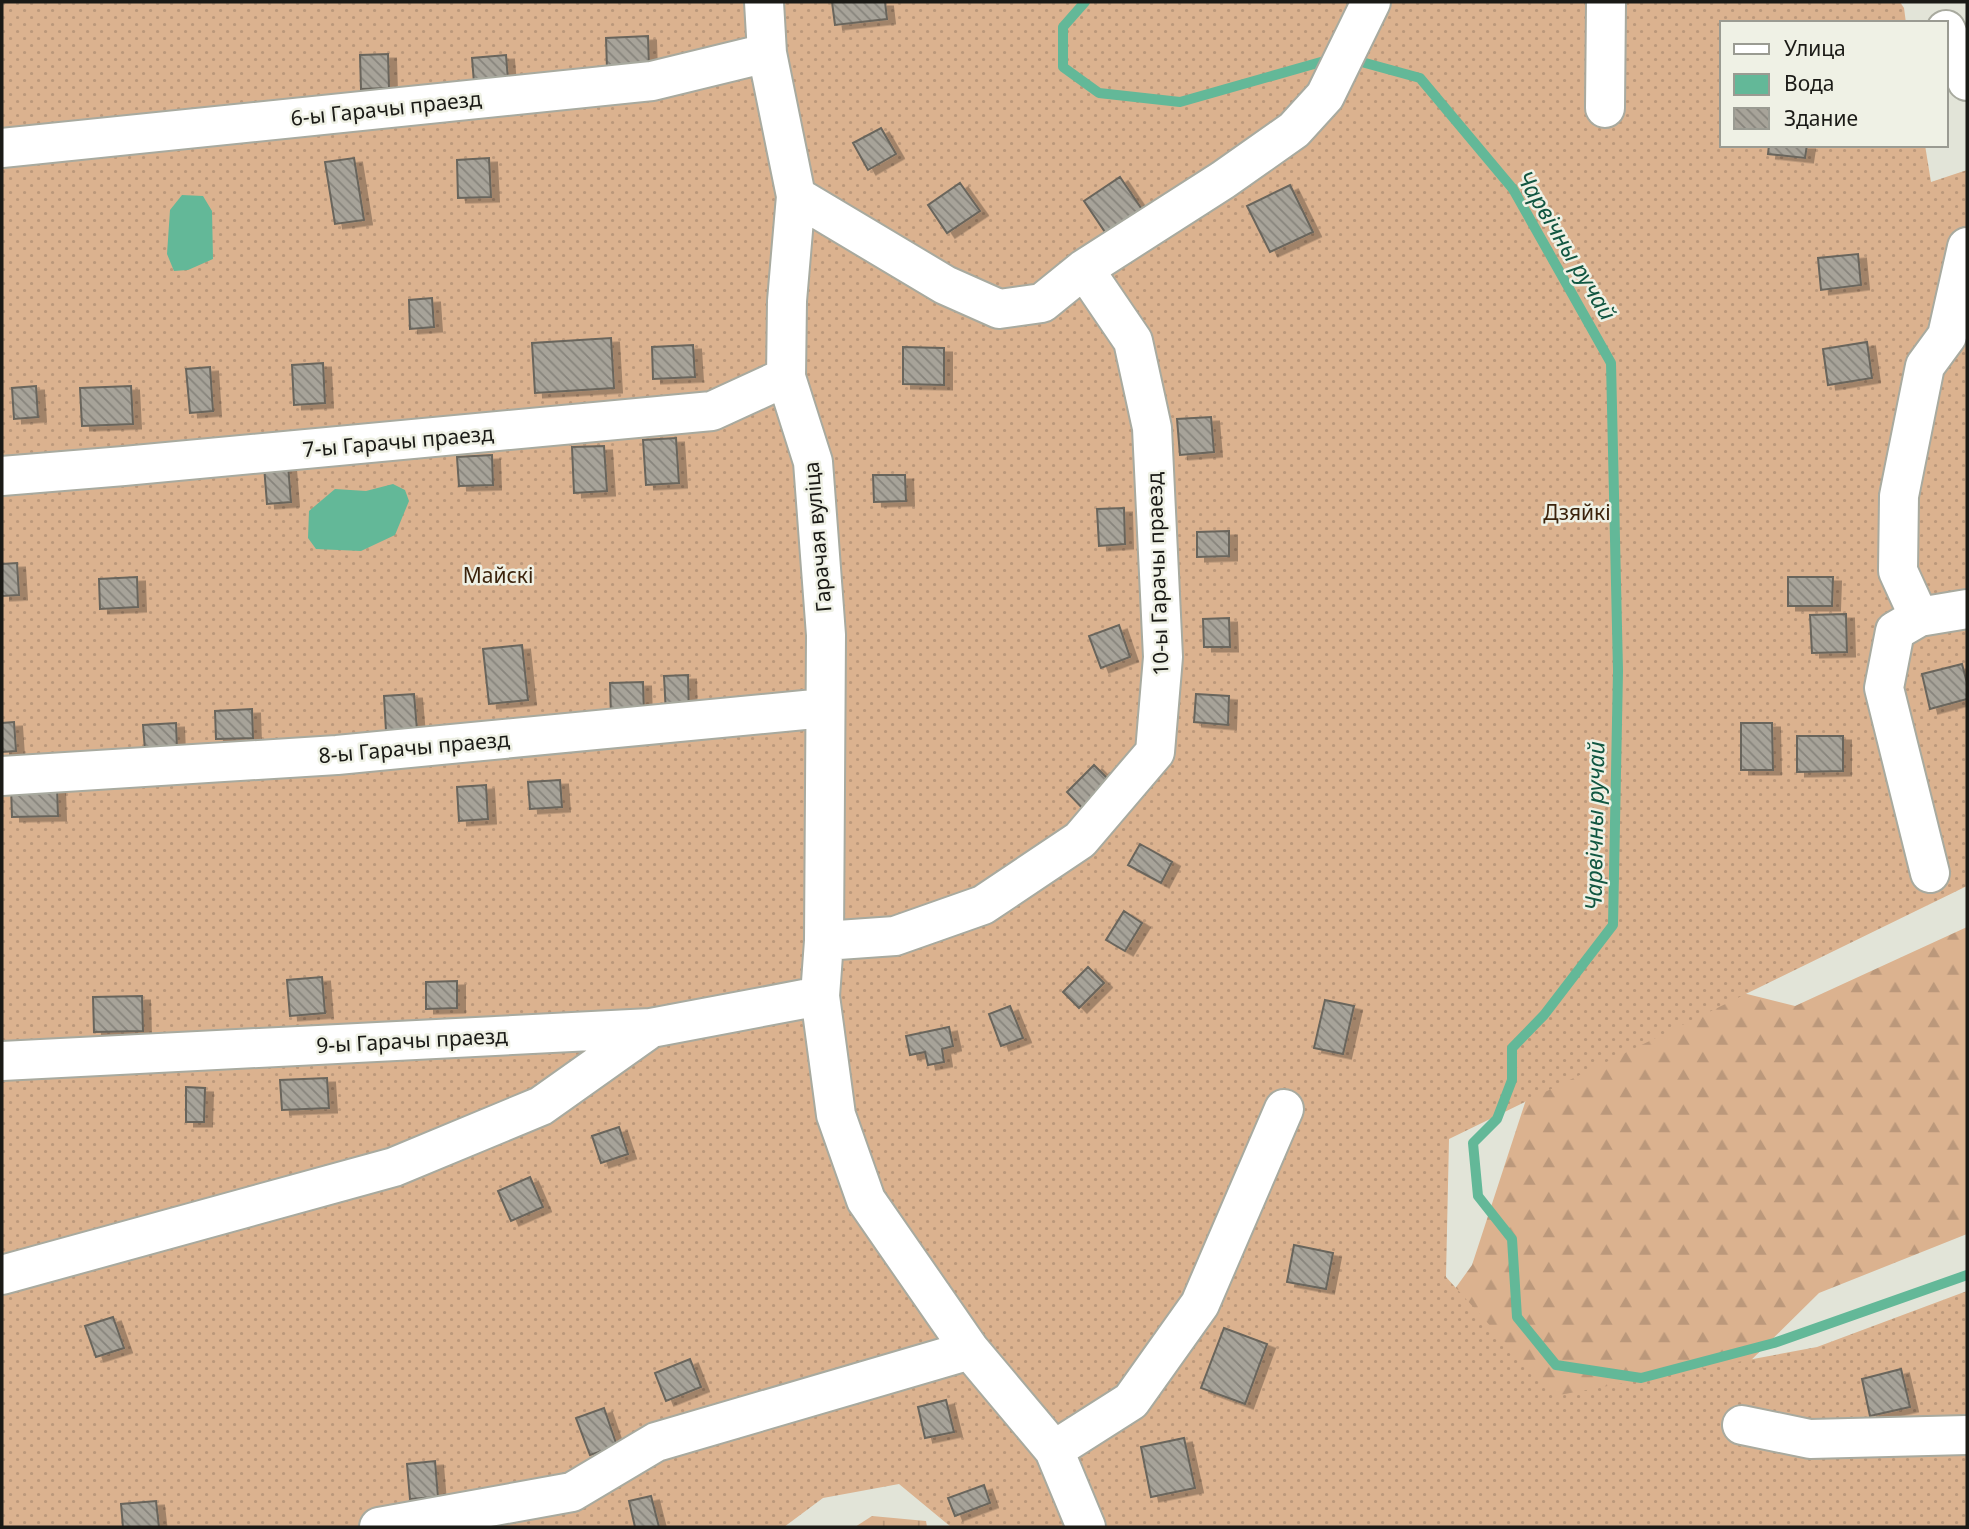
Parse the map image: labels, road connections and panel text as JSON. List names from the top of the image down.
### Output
{
  "streets": {
    "street": [
      "6-ы Гарачы праезд",
      "7-ы Гарачы праезд",
      "Гарачая вуліца",
      "10-ы Гарачы праезд",
      "8-ы Гарачы праезд",
      "9-ы Гарачы праезд"
    ]
  },
  "crossings": [
    ["6-ы Гарачы праезд", "Гарачая вуліца"],
    ["7-ы Гарачы праезд", "Гарачая вуліца"],
    ["Гарачая вуліца", "10-ы Гарачы праезд"],
    ["Гарачая вуліца", "8-ы Гарачы праезд"],
    ["Гарачая вуліца", "9-ы Гарачы праезд"]
  ],
  "water": ["Чарвічны ручай"],
  "parks": ["Дзяйкі", "Майскі"],
  "legend": ["Улица", "Вода", "Здание"]
}
